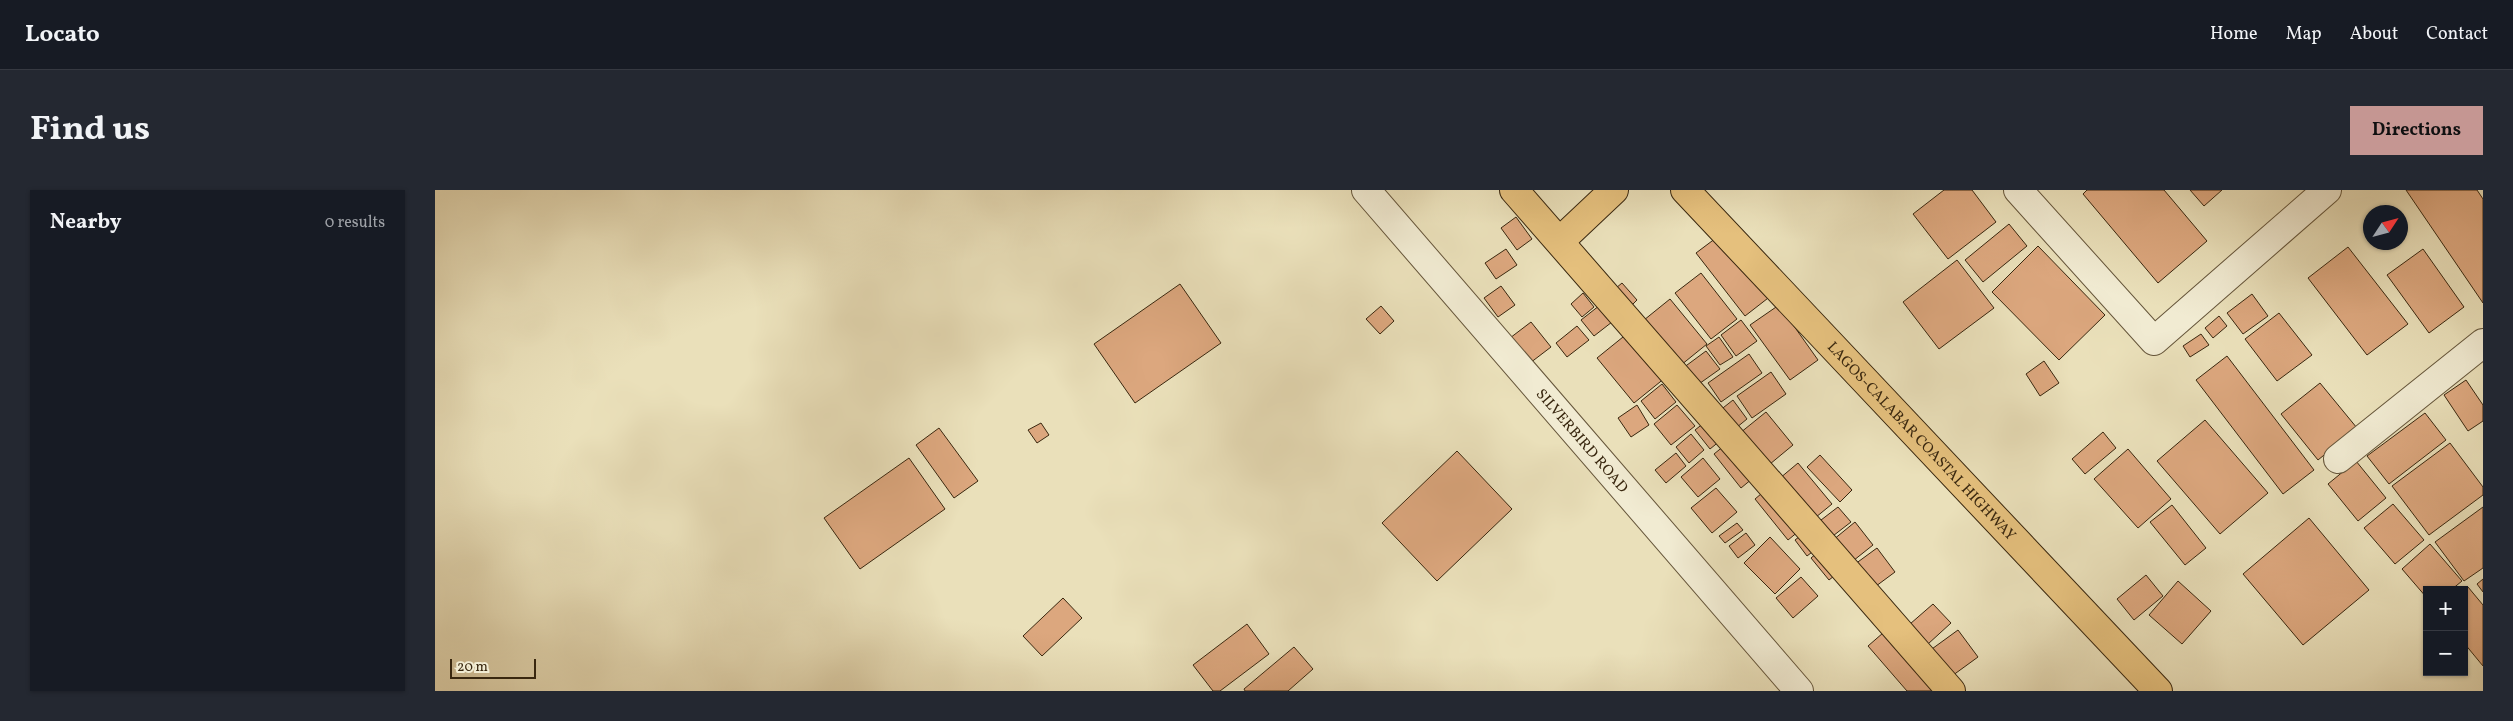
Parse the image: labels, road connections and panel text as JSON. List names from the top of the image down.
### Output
{
  "streets": {
    "highway": ["LAGOS-CALABAR COASTAL HIGHWAY"],
    "street": ["SILVERBIRD ROAD"]
  },
  "scale_bar": "20 m",
  "north": "top right",
  "page": {
    "header": "Locato",
    "nav": [
      "Home",
      "Map",
      "About",
      "Contact"
    ],
    "title": "Find us",
    "buttons": "Directions",
    "heading": ["Nearby", "0 results"],
    "map_buttons": ["+", "−"],
    "scale": "20 m"
  }
}
